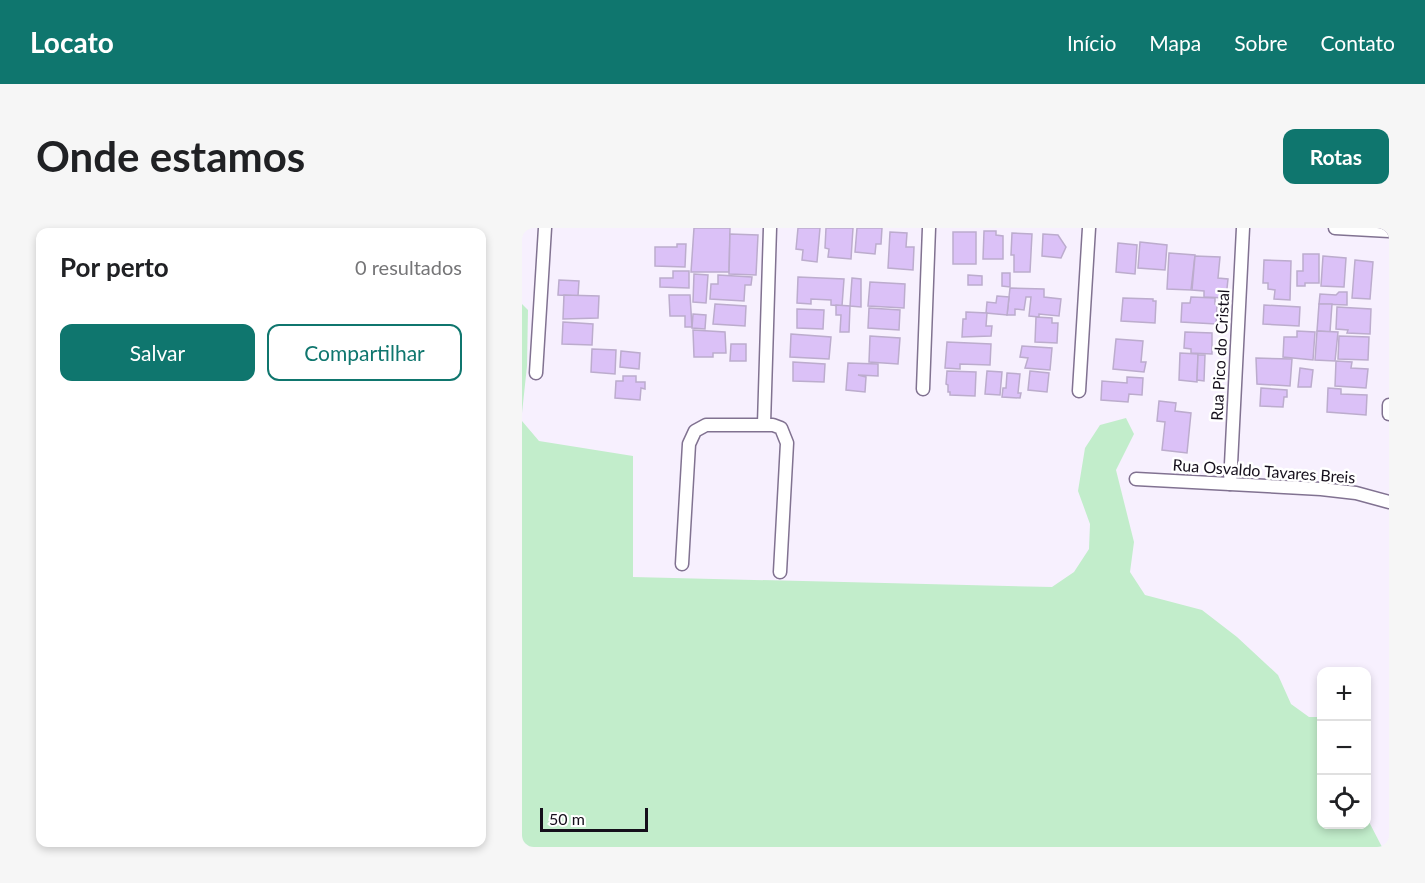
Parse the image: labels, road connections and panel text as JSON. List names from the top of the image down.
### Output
{
  "streets": {
    "street": ["Rua Pico do Cristal", "Rua Osvaldo Tavares Breis"]
  },
  "crossings": [
    ["Rua Pico do Cristal", "Rua Osvaldo Tavares Breis"]
  ],
  "scale_bar": "50 m",
  "page": {
    "header": "Locato",
    "nav": [
      "Início",
      "Mapa",
      "Sobre",
      "Contato"
    ],
    "buttons": [
      "Rotas",
      ["Salvar", "Compartilhar"]
    ],
    "title": "Onde estamos",
    "heading": ["Por perto", "0 resultados"],
    "map_buttons": ["+", "−"],
    "scale": "50 m"
  }
}
